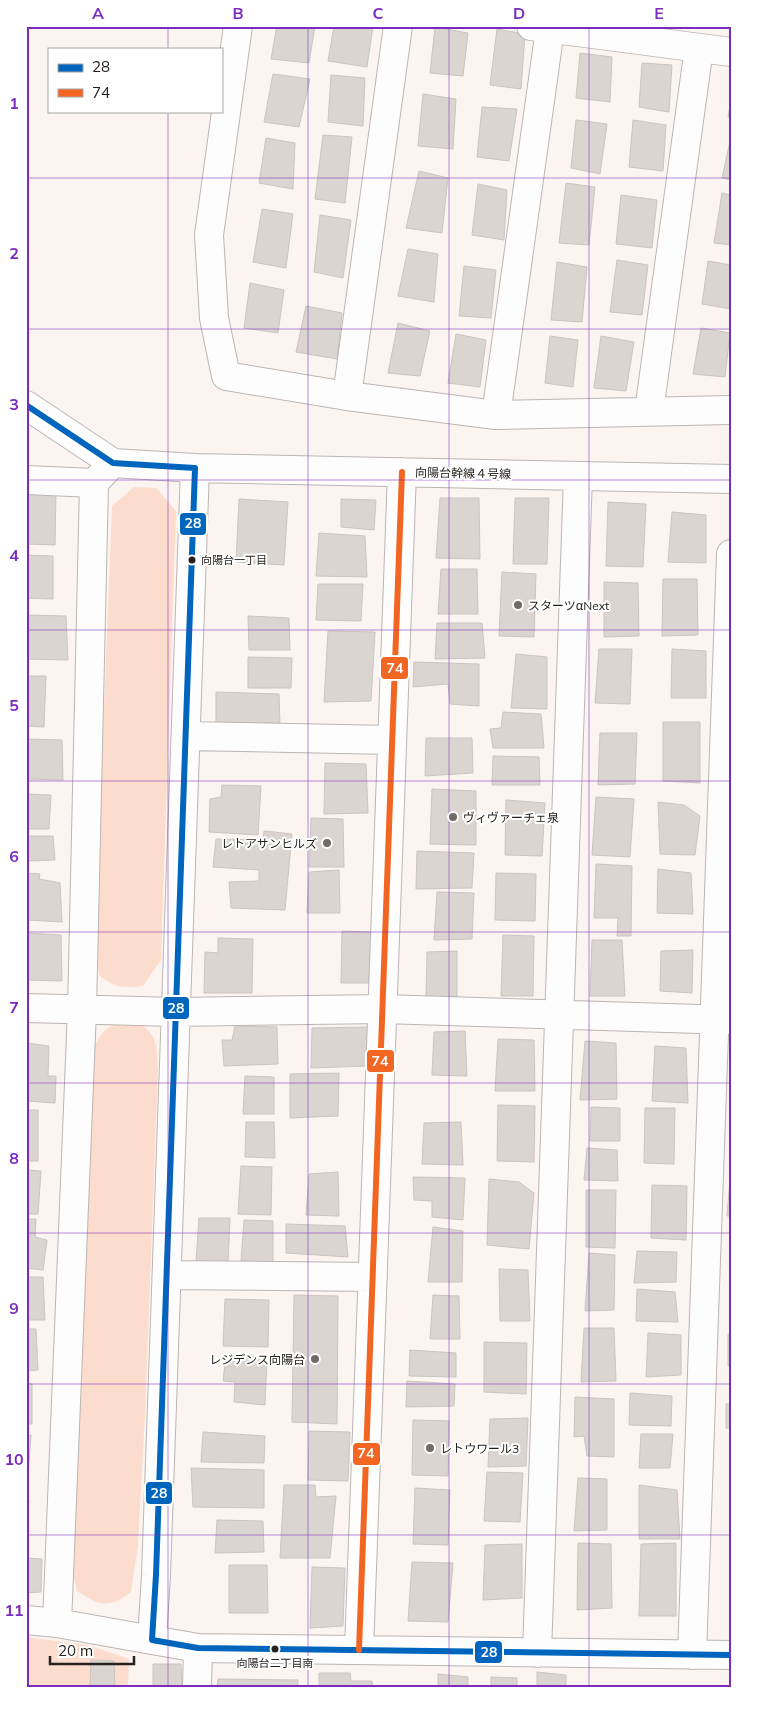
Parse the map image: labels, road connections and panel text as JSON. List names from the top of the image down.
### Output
{
  "streets": {
    "street": ["向陽台幹線４号線"]
  },
  "places": [
    "向陽台一丁目",
    "スターツαNext",
    "ヴィヴァーチェ泉",
    "レトアサンヒルズ",
    "レジデンス向陽台",
    "レトウワール3",
    "向陽台二丁目南"
  ],
  "lines": ["transit line 28", "transit line 74"],
  "legend": ["28", "74"],
  "scale_bar": "20 m",
  "grid": {
    "columns": [
      "A",
      "B",
      "C",
      "D",
      "E"
    ],
    "rows": [
      "1",
      "2",
      "3",
      "4",
      "5",
      "6",
      "7",
      "8",
      "9",
      "10",
      "11"
    ]
  }
}
